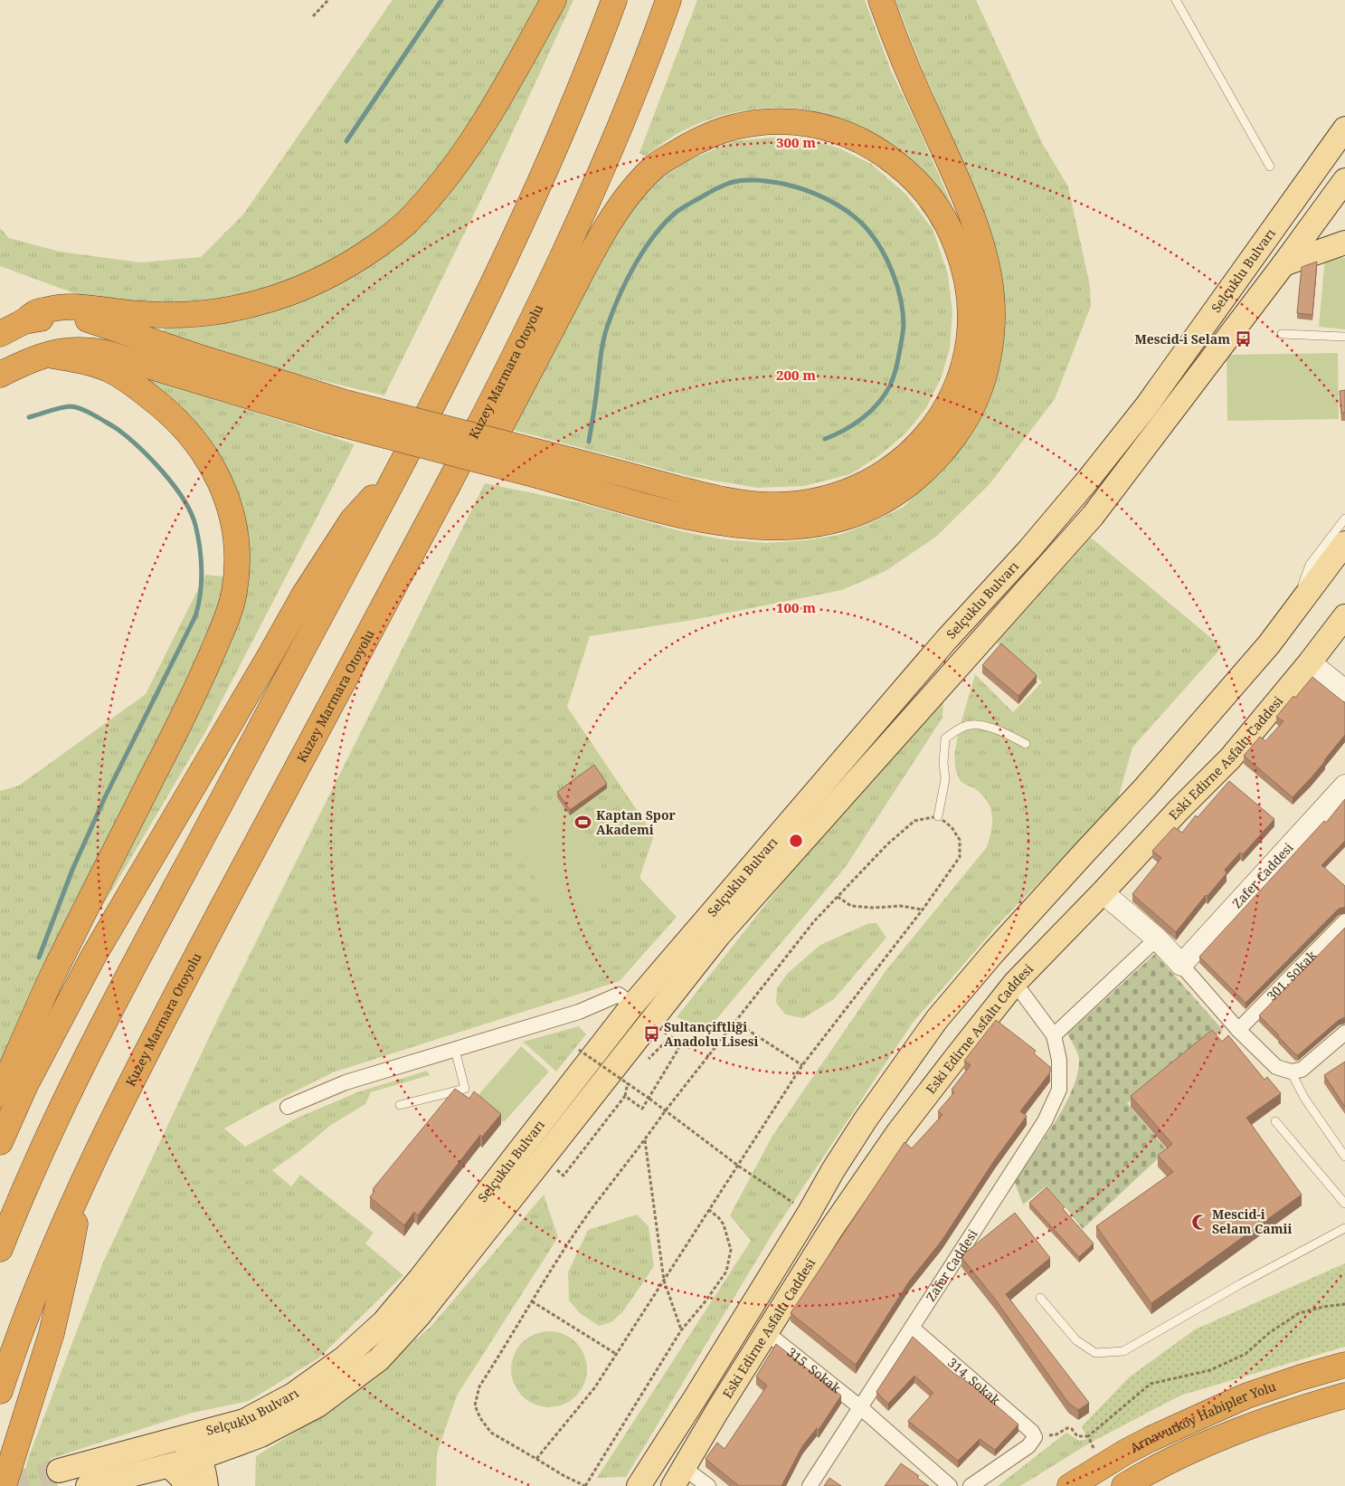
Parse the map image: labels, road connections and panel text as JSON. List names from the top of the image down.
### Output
{
  "streets": {
    "highway": ["Kuzey Marmara Otoyolu", "Arnavutköy Habipler Yolu"],
    "main road": ["Selçuklu Bulvarı", "Eski Edirne Asfaltı Caddesi"],
    "street": [
      "Zafer Caddesi",
      "301. Sokak",
      "315. Sokak",
      "314. Sokak"
    ]
  },
  "crossings": [
    ["Eski Edirne Asfaltı Caddesi", "Zafer Caddesi"],
    ["Eski Edirne Asfaltı Caddesi", "315. Sokak"],
    ["Zafer Caddesi", "315. Sokak"],
    ["Zafer Caddesi", "314. Sokak"]
  ],
  "places": {
    "bus stop": ["Mescid-i Selam", "Sultançiftliği Anadolu Lisesi"],
    "sports": ["Kaptan Spor Akademi"],
    "mosque": ["Mescid-i Selam Camii"]
  },
  "rings": ["300 m", "200 m", "100 m"]
}
